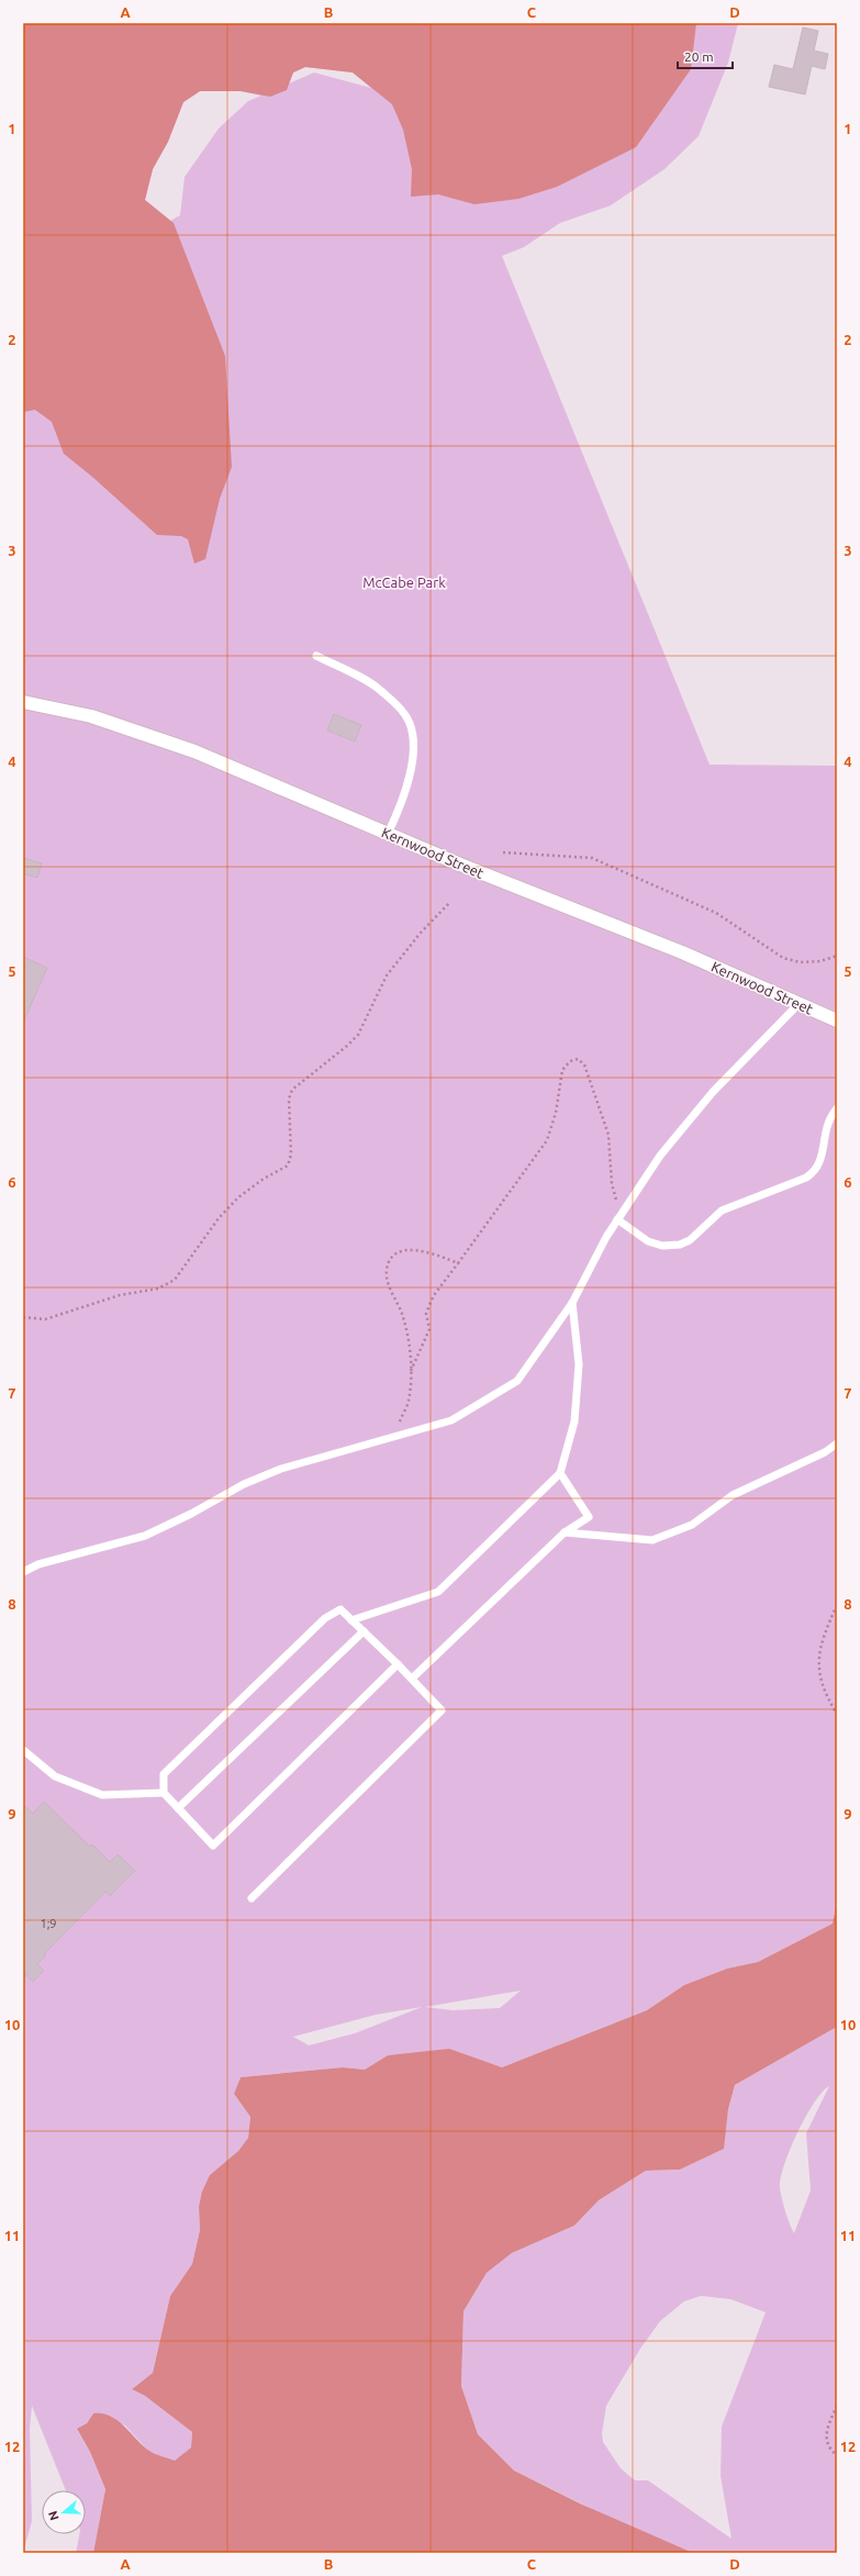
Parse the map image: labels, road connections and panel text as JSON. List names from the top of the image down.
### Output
{
  "streets": {
    "main road": ["Kernwood Street"]
  },
  "parks": ["McCabe Park"],
  "house_numbers": ["1;9"],
  "scale_bar": "20 m",
  "north": "left",
  "grid": {
    "columns": [
      "A",
      "B",
      "C",
      "D"
    ],
    "rows": [
      "1",
      "2",
      "3",
      "4",
      "5",
      "6",
      "7",
      "8",
      "9",
      "10",
      "11",
      "12"
    ]
  }
}
